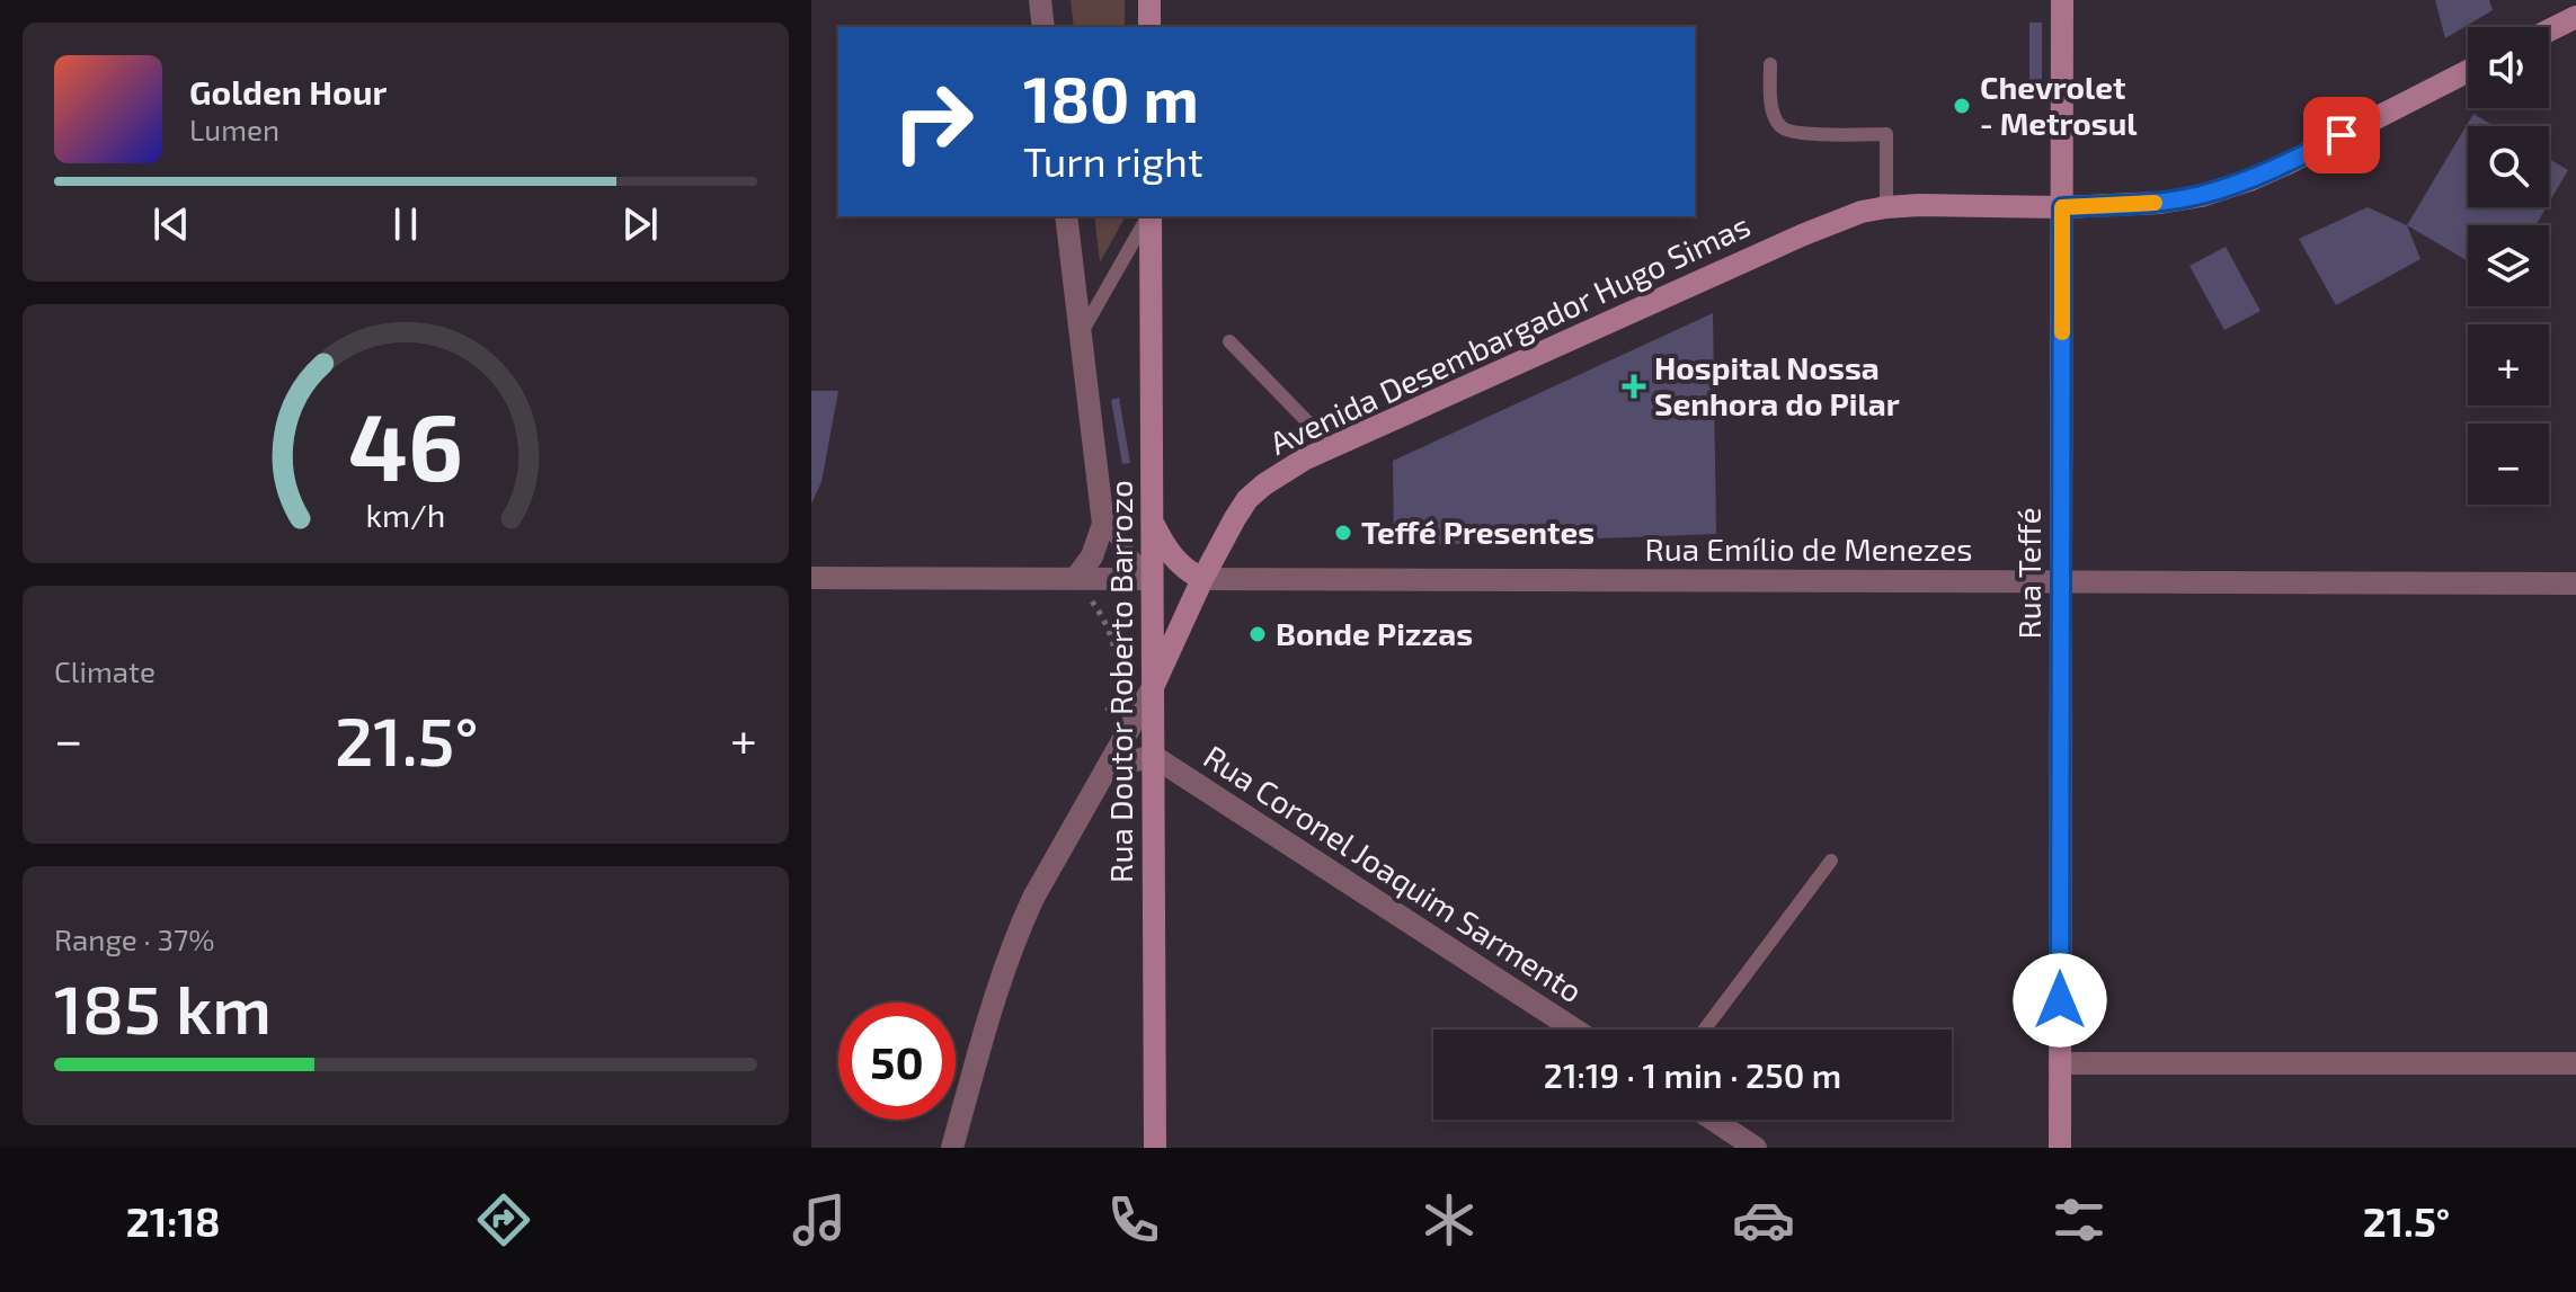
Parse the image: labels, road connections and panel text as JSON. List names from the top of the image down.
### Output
{
  "streets": {
    "main road": ["Avenida Desembargador Hugo Simas", "Rua Teffé", "Rua Doutor Roberto Barrozo"],
    "street": ["Rua Emílio de Menezes", "Rua Coronel Joaquim Sarmento"]
  },
  "crossings": [
    ["Avenida Desembargador Hugo Simas", "Rua Emílio de Menezes"],
    ["Avenida Desembargador Hugo Simas", "Rua Teffé"],
    ["Avenida Desembargador Hugo Simas", "Rua Doutor Roberto Barrozo"],
    ["Rua Emílio de Menezes", "Rua Teffé"],
    ["Rua Doutor Roberto Barrozo", "Rua Coronel Joaquim Sarmento"]
  ],
  "places": {
    "other": ["Chevrolet - Metrosul", "Teffé Presentes", "Bonde Pizzas"],
    "health": ["Hospital Nossa Senhora do Pilar"]
  },
  "page": {
    "map_buttons": ["+", "−"],
    "turn": ["180 m", "Turn right"],
    "song": ["Golden Hour", "Lumen"],
    "tile": [
      "Climate",
      ["Range · 37%", "185 km"]
    ],
    "heat": ["−", "21.5°", "+"],
    "limit": "50",
    "trip": "21:19 · 1 min · 250 m",
    "tabs": ["21:18", "21.5°"],
    "gauge": ["46", "km/h"]
  }
}
